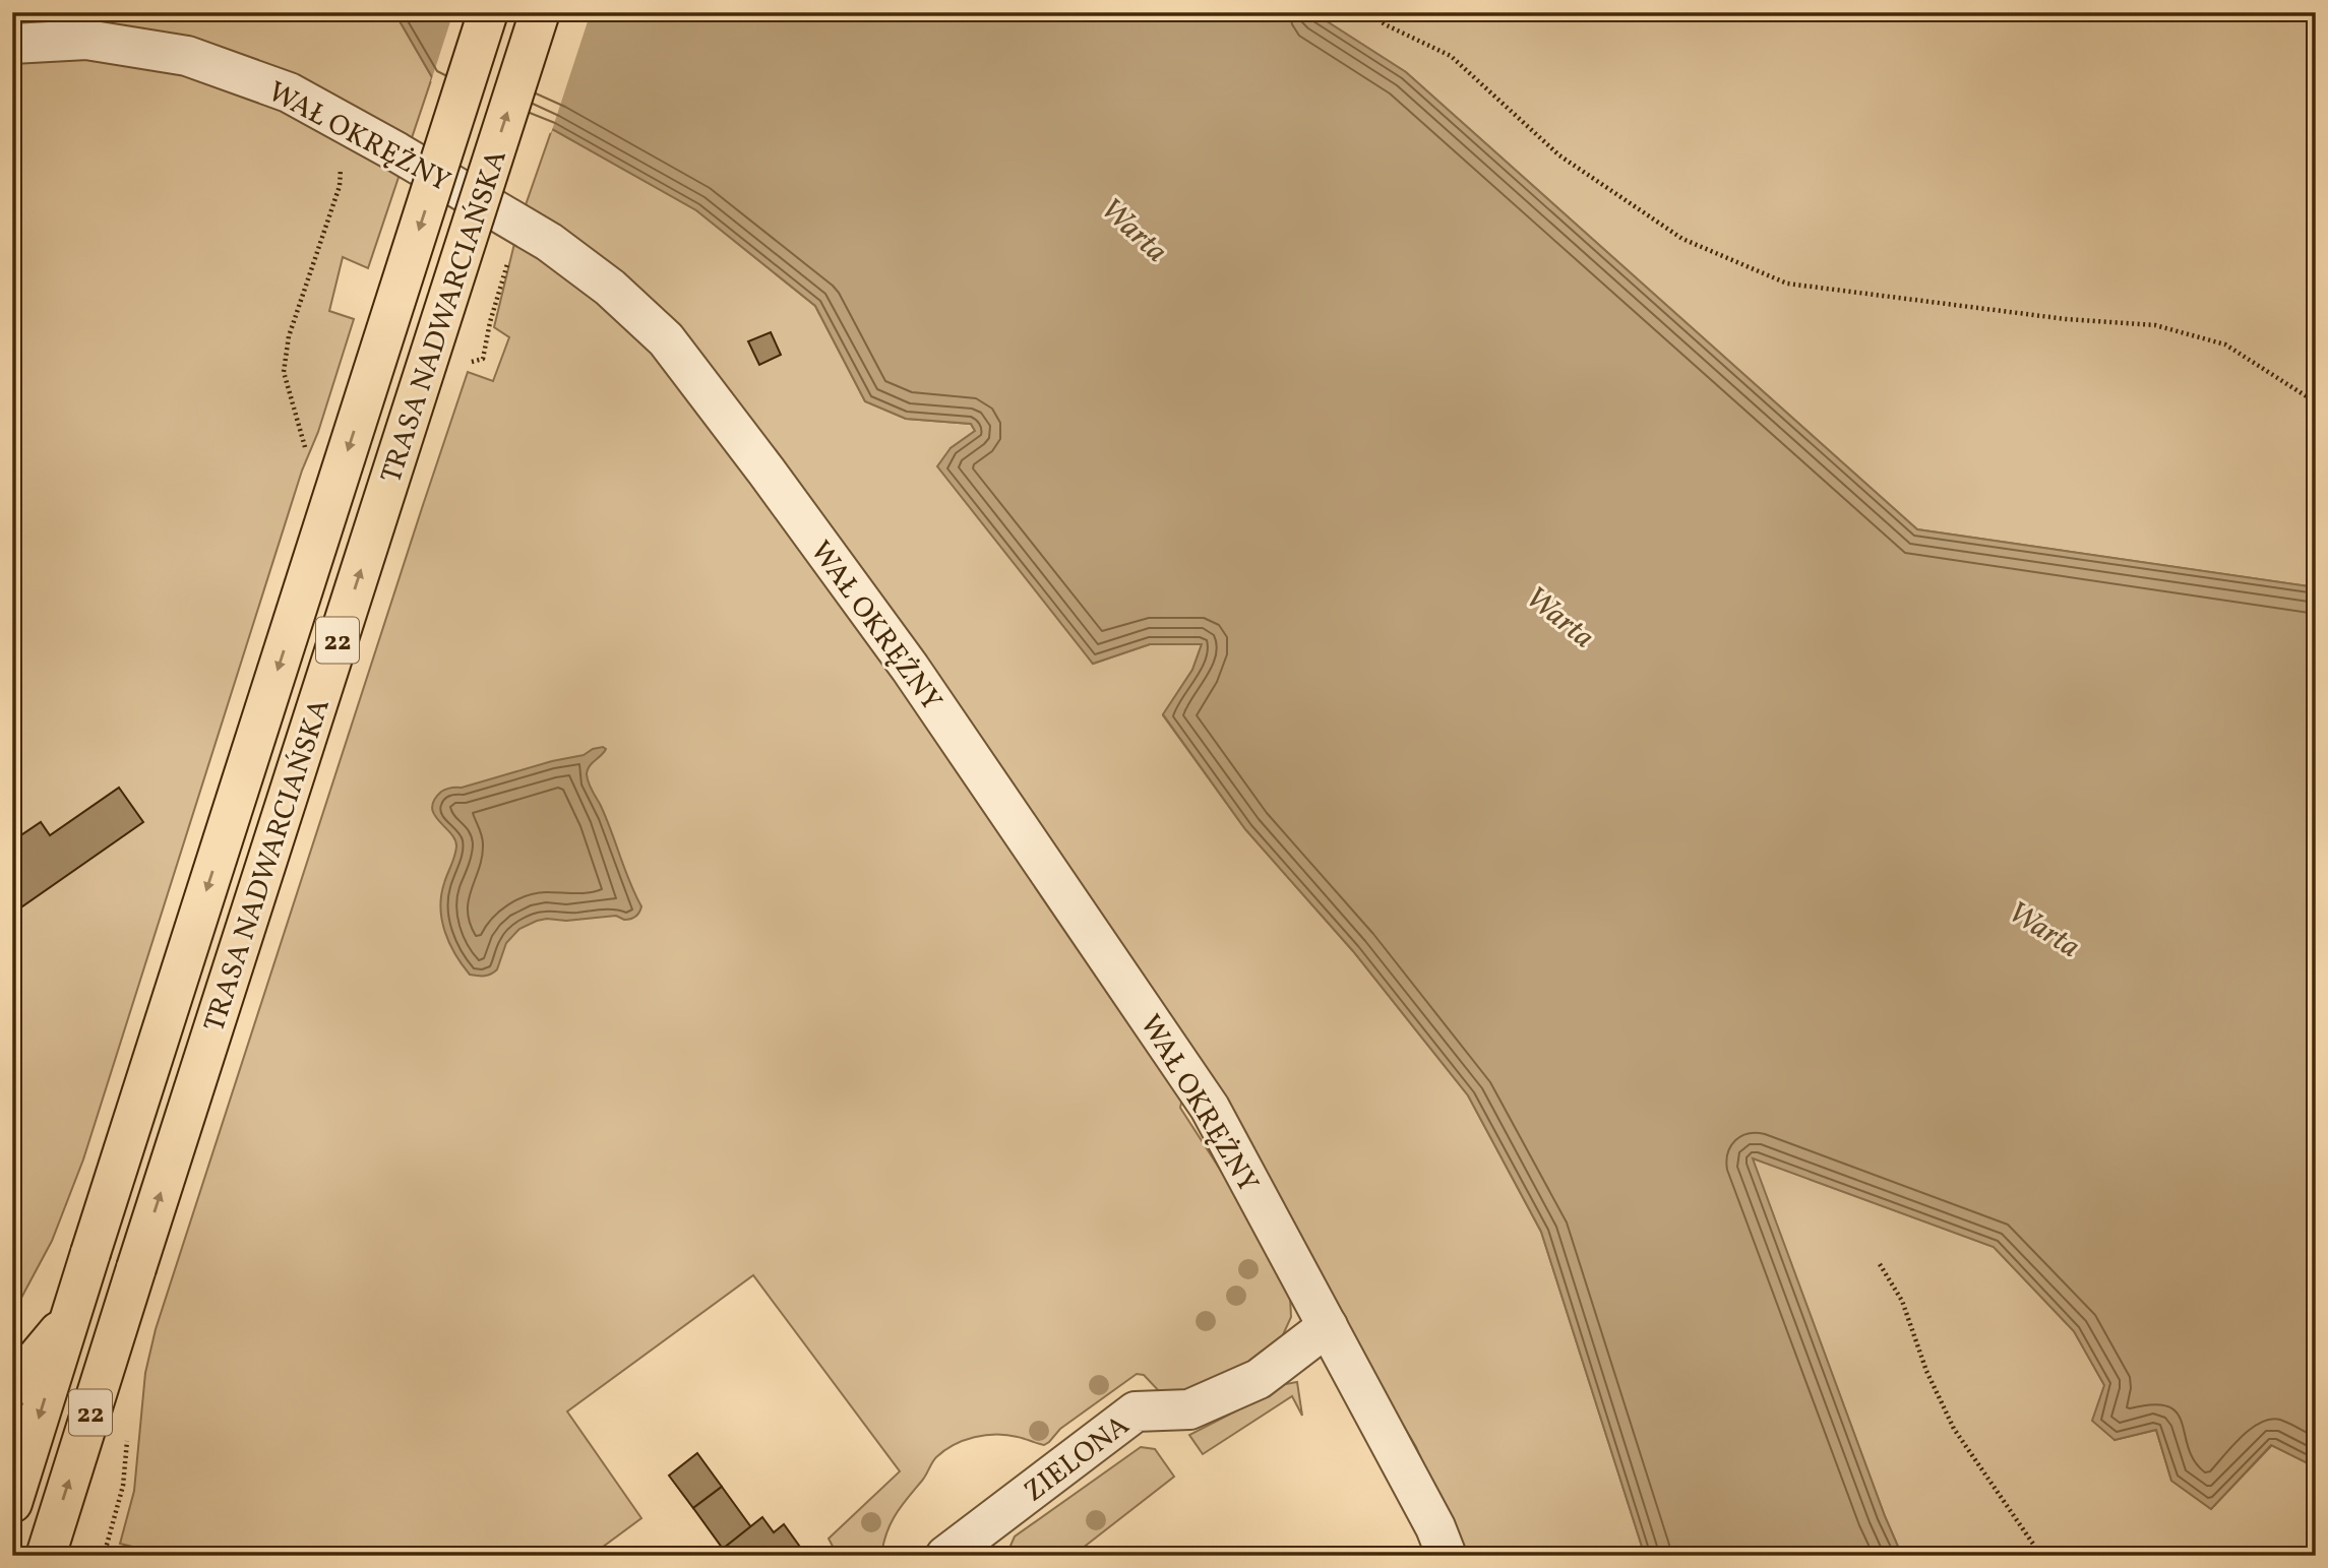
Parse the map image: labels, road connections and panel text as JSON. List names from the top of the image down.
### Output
{
  "streets": {
    "main road": ["TRASA NADWARCIAŃSKA", "22"],
    "street": ["WAŁ OKRĘŻNY", "ZIELONA"]
  },
  "crossings": [
    ["WAŁ OKRĘŻNY", "ZIELONA"]
  ],
  "water": ["Warta"]
}
